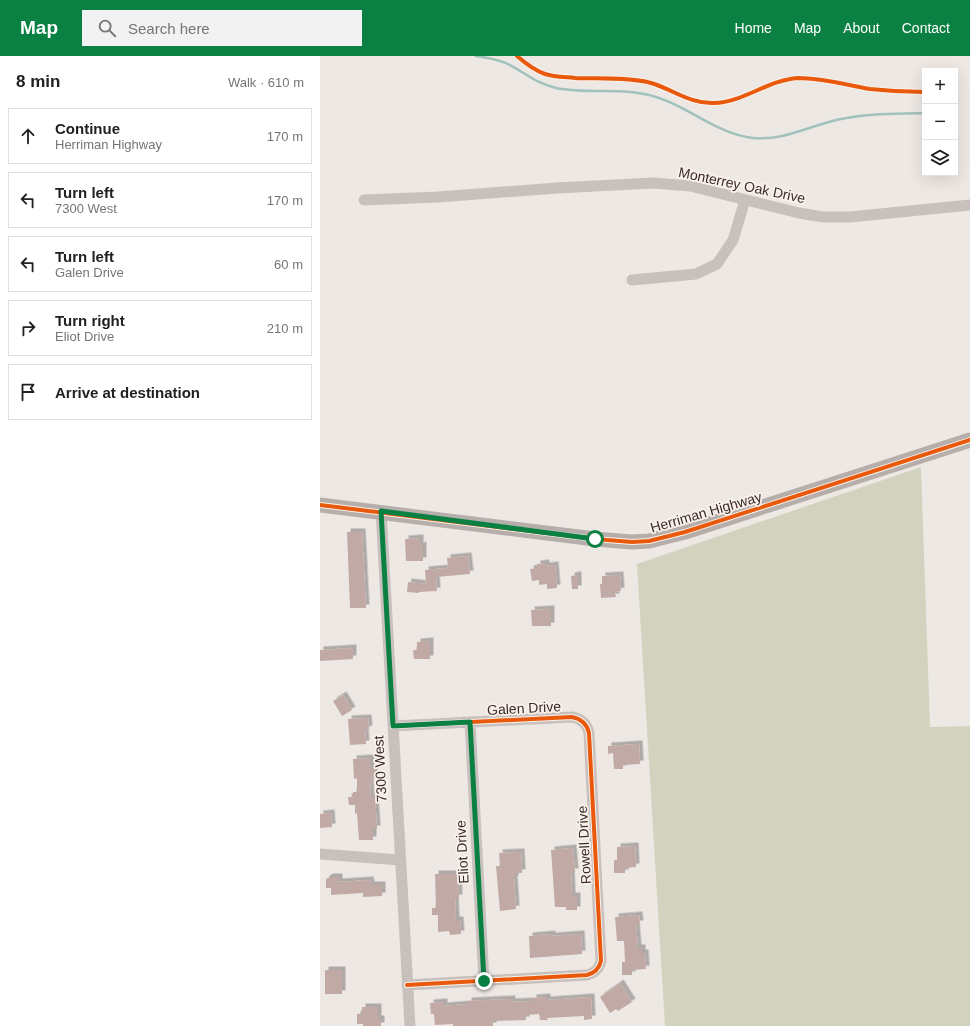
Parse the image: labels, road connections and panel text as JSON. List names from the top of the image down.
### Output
{
  "streets": {
    "main road": ["Herriman Highway"],
    "street": [
      "Monterrey Oak Drive",
      "Galen Drive",
      "7300 West",
      "Rowell Drive",
      "Eliot Drive"
    ]
  },
  "crossings": [
    ["Herriman Highway", "7300 West"],
    ["Galen Drive", "7300 West"],
    ["Galen Drive", "Rowell Drive"],
    ["Galen Drive", "Eliot Drive"],
    ["Rowell Drive", "Eliot Drive"]
  ],
  "page": {
    "header": "Map",
    "search": "Search here",
    "nav": [
      "Home",
      "Map",
      "About",
      "Contact"
    ],
    "heading": ["8 min", "Walk · 610 m"],
    "map_buttons": ["+", "−"],
    "list": [
      ["Continue", "Herriman Highway", "170 m"],
      ["Turn left", "7300 West", "170 m"],
      ["Turn left", "Galen Drive", "60 m"],
      ["Turn right", "Eliot Drive", "210 m"],
      "Arrive at destination"
    ]
  }
}
